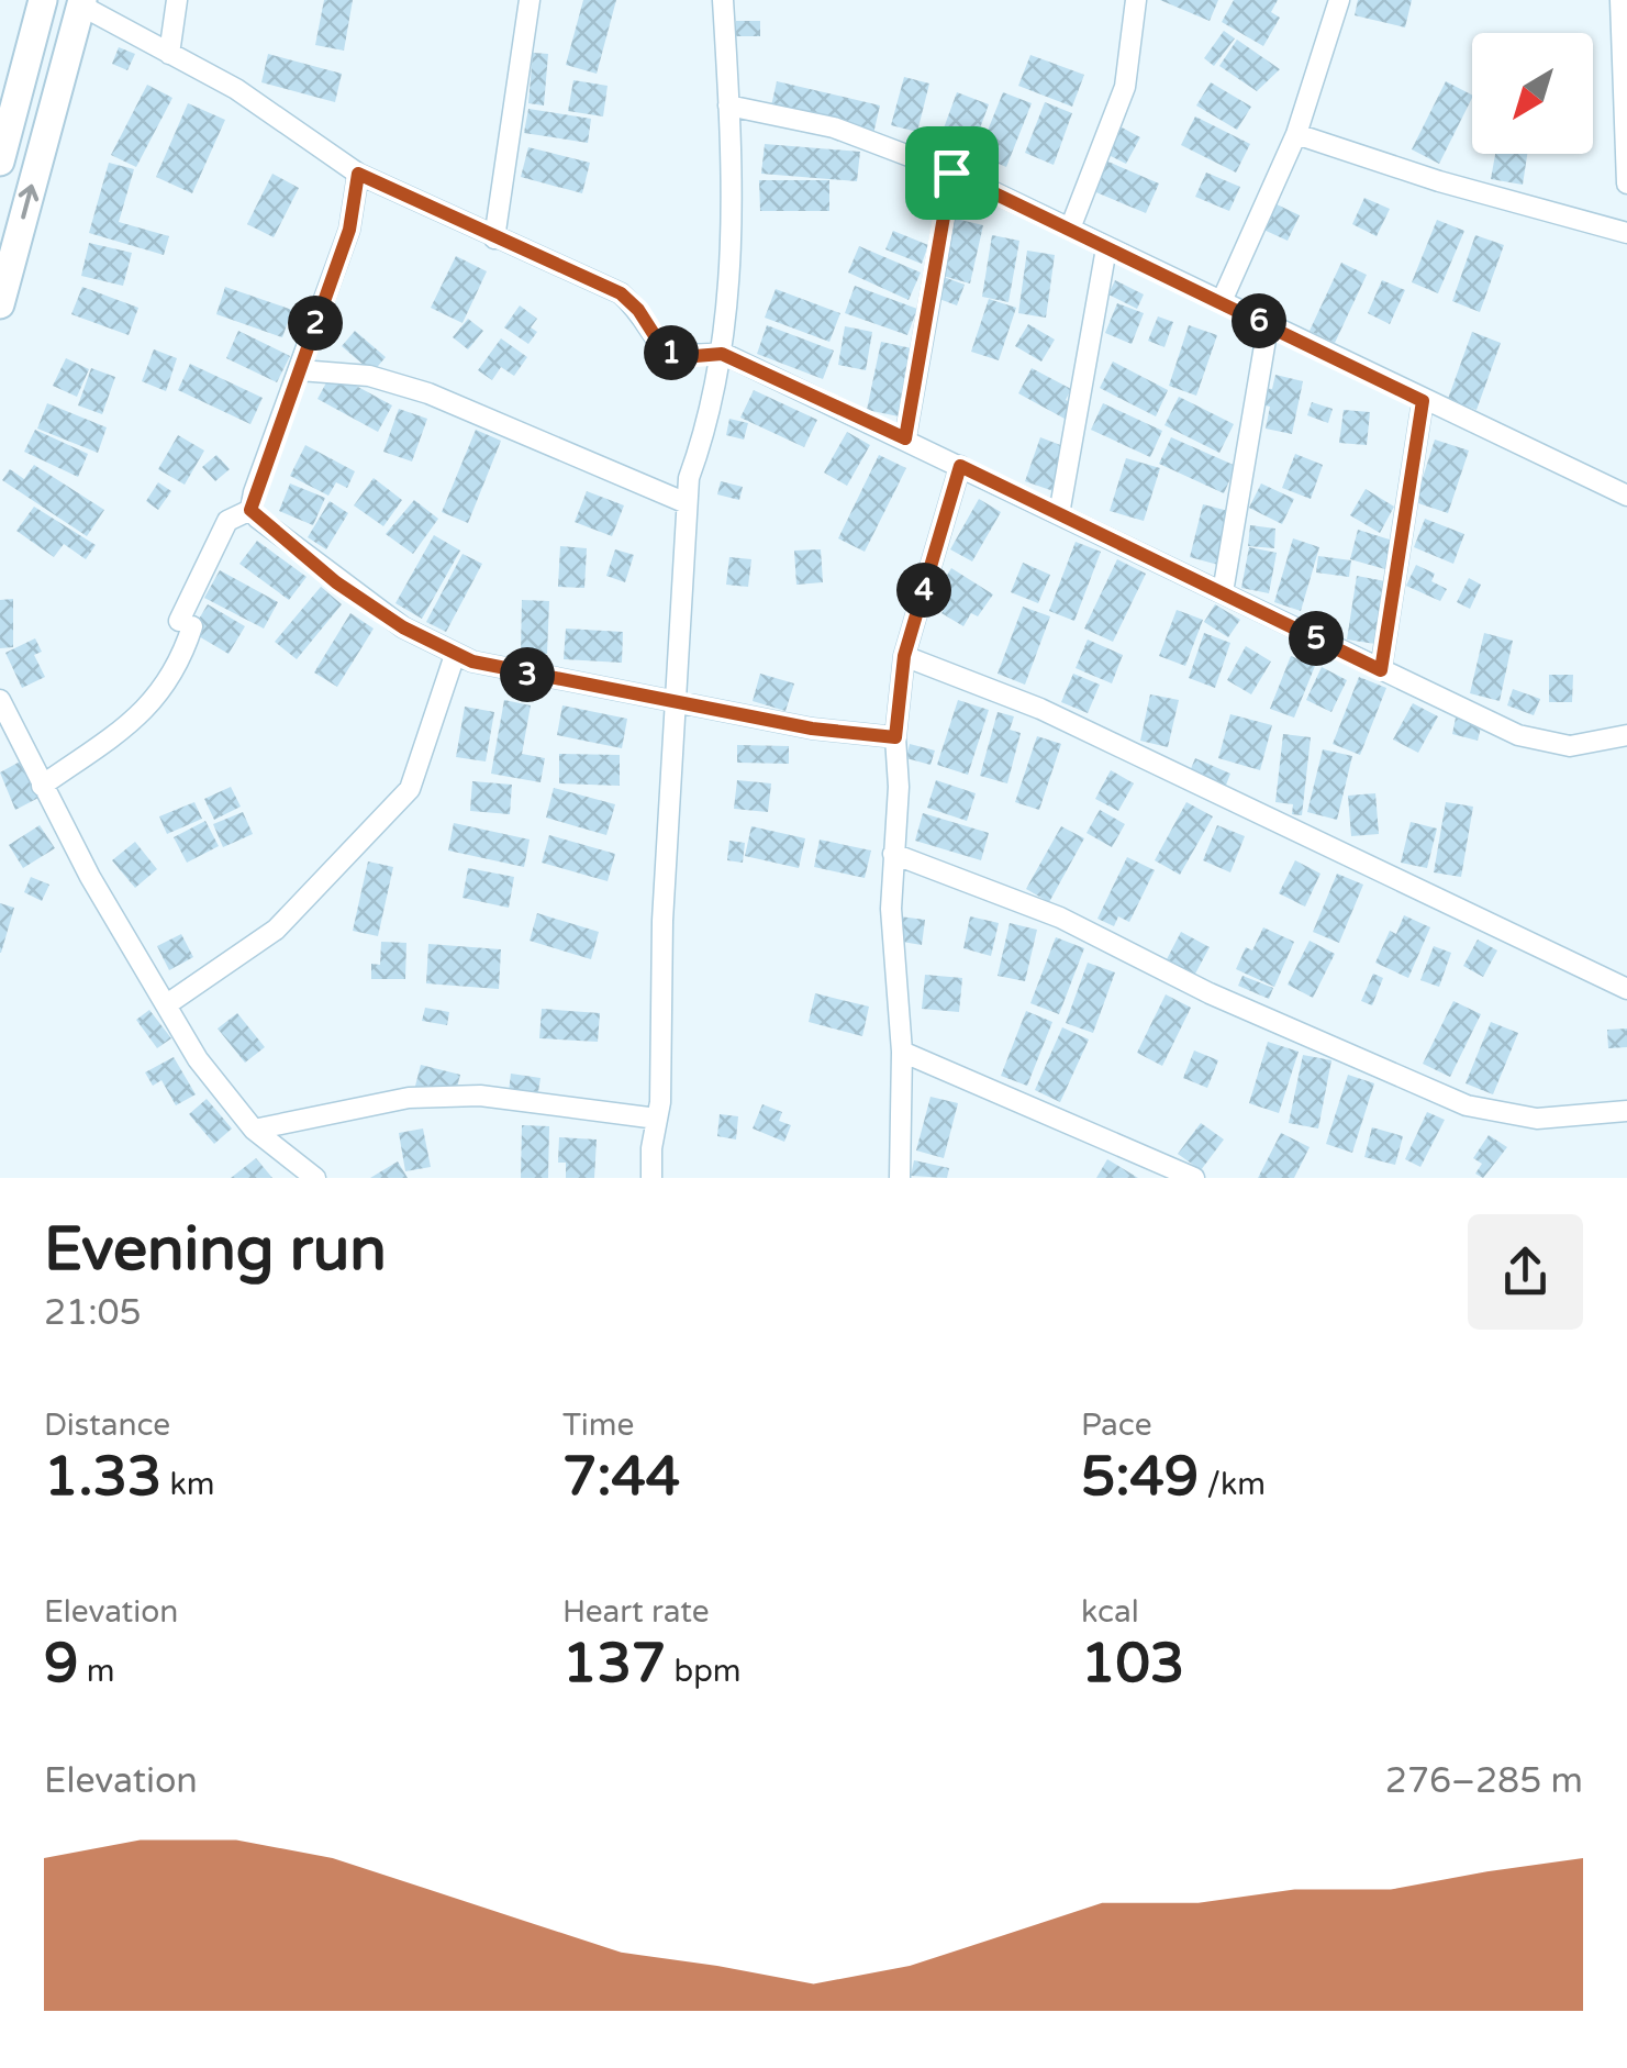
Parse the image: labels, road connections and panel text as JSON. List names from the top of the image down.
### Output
{
  "north": "bottom left",
  "page": {
    "pins": [
      "6",
      "2",
      "1",
      "4",
      "5",
      "3"
    ],
    "heading": ["Evening run", "21:05"],
    "stats": [
      ["Distance", "1.33 km"],
      ["Time", "7:44"],
      ["Pace", "5:49 /km"],
      ["Elevation", "9 m"],
      ["Heart rate", "137 bpm"],
      ["kcal", "103"]
    ],
    "chart": ["Elevation", "276–285 m"]
  }
}
